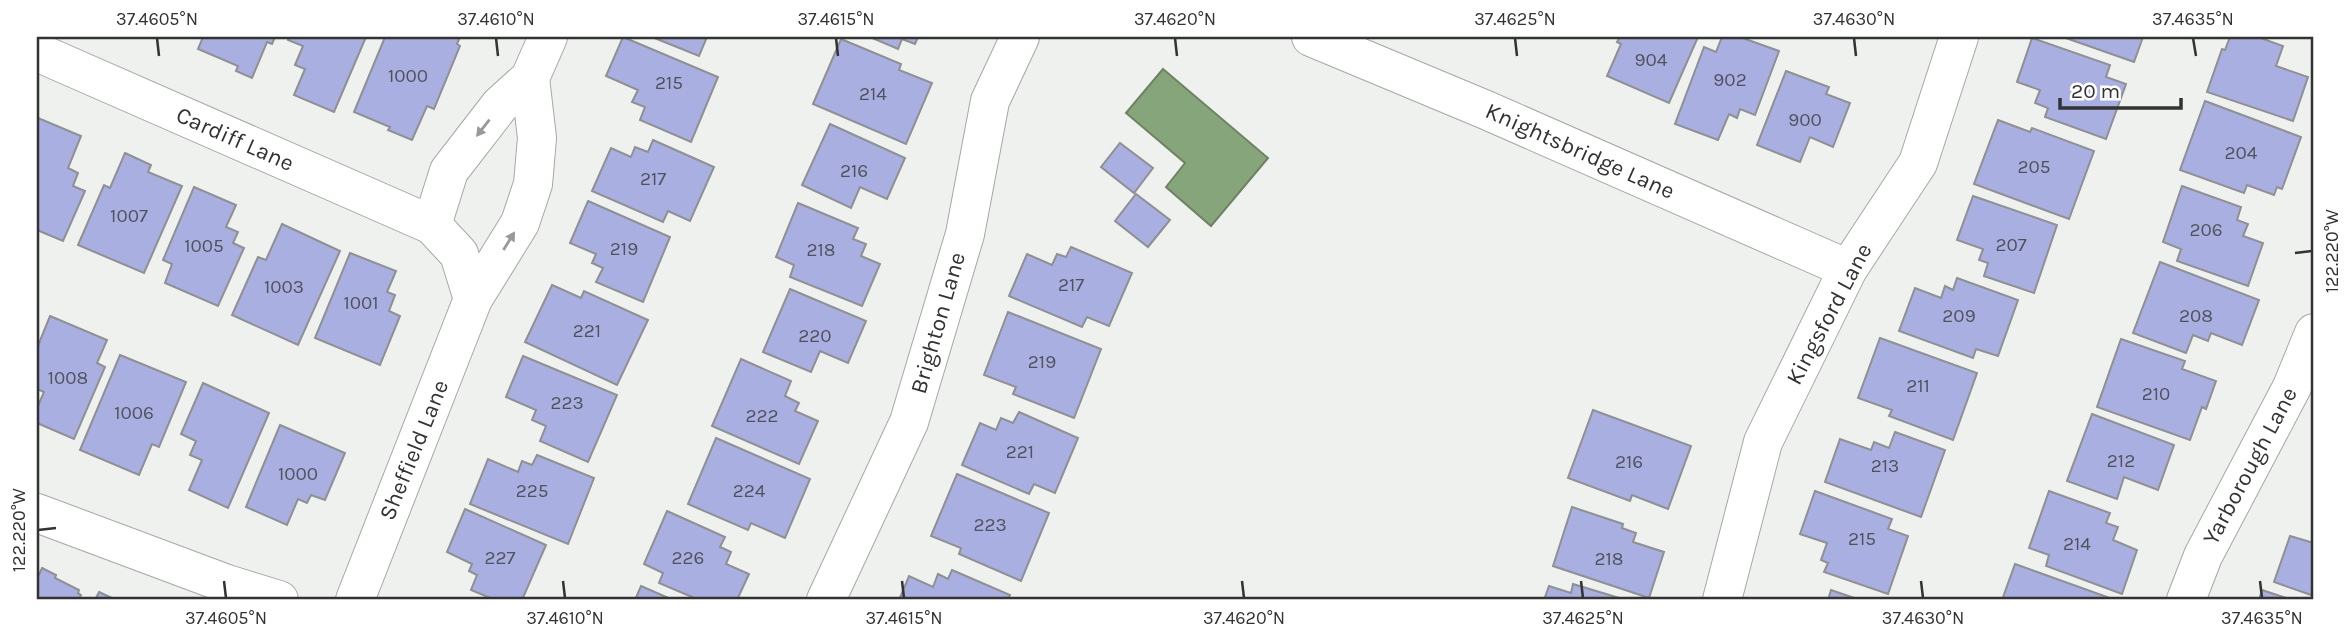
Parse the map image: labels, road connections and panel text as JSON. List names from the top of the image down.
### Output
{
  "streets": {
    "street": [
      "Cardiff Lane",
      "Knightsbridge Lane",
      "Kingsford Lane",
      "Brighton Lane",
      "Sheffield Lane",
      "Yarborough Lane"
    ]
  },
  "crossings": [
    ["Knightsbridge Lane", "Kingsford Lane"]
  ],
  "house_numbers": [
    "904",
    "1000",
    "902",
    "215",
    "214",
    "900",
    "204",
    "205",
    "216",
    "217",
    "1007",
    "206",
    "207",
    "1005",
    "219",
    "218",
    "217",
    "1003",
    "1001",
    "209",
    "208",
    "221",
    "220",
    "219",
    "1008",
    "211",
    "210",
    "223",
    "1006",
    "222",
    "221",
    "212",
    "216",
    "213",
    "1000",
    "225",
    "224",
    "223",
    "215",
    "214",
    "227",
    "226",
    "218"
  ],
  "scale_bar": "20 m",
  "coordinates": [
    "37.4605°N",
    "37.4610°N",
    "37.4615°N",
    "37.4620°N",
    "37.4625°N",
    "37.4630°N",
    "37.4635°N",
    "122.220°W"
  ]
}
